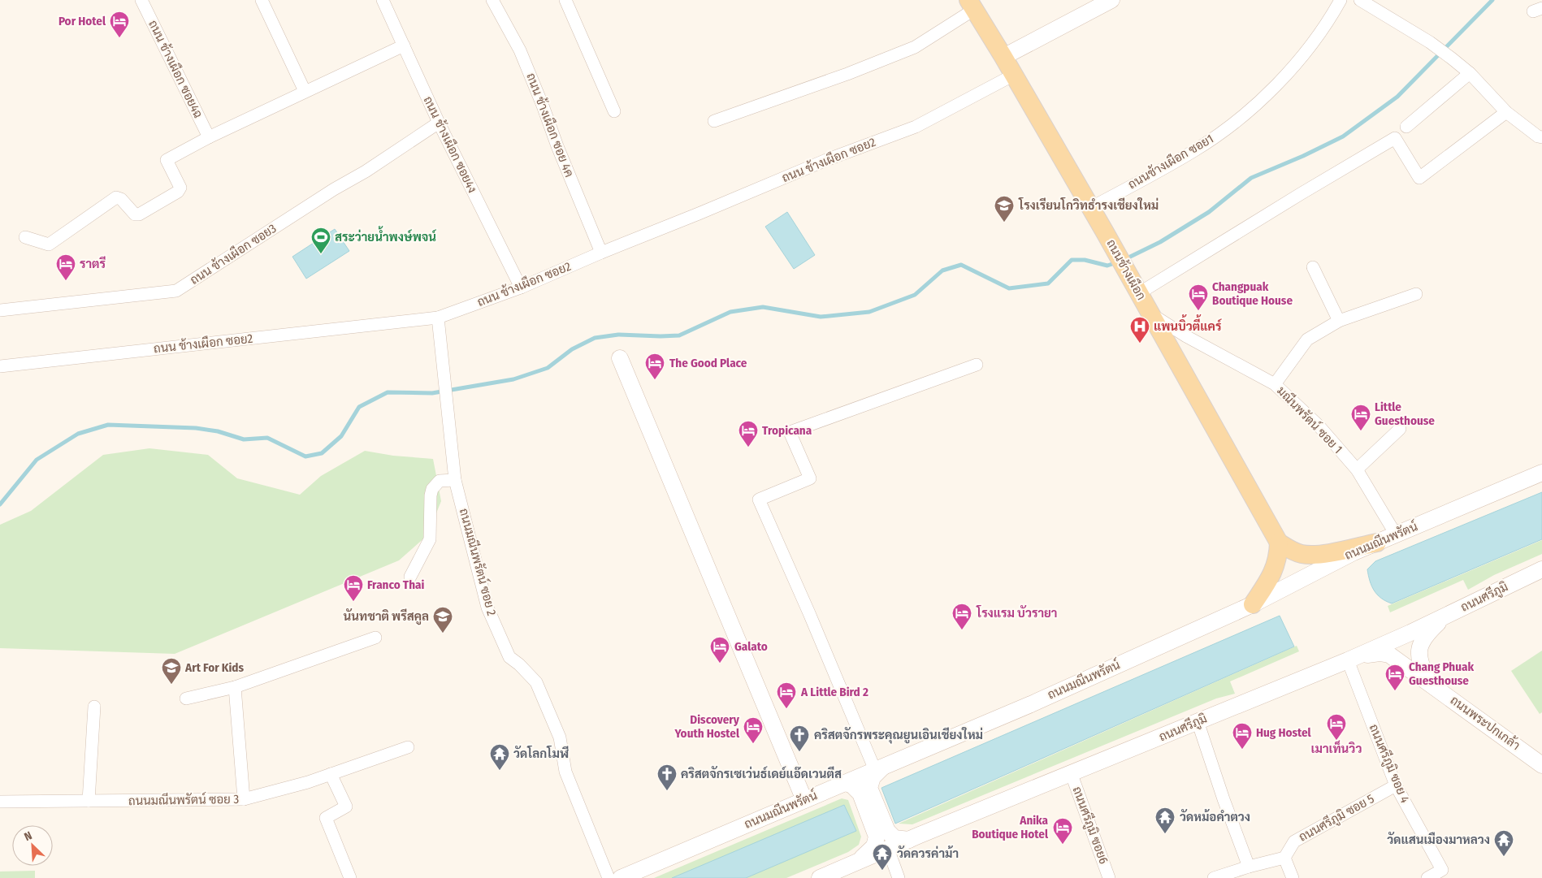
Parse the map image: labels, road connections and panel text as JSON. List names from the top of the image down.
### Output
{
  "streets": {
    "main road": [
      "ถนนช้างเผือก",
      "ถนนมณีนพรัตน์",
      "ถนนศรีภูมิ",
      "ถนนพระปกเกล้า"
    ],
    "street": [
      "ถนน ช้างเผือก ซอย4ฉ",
      "ถนน ช้างเผือก ซอย 4ค",
      "ถนน ช้างเผือก ซอย4ง",
      "ถนน ช้างเผือก ซอย2",
      "ถนนช้างเผือก ซอย1",
      "ถนน ช้างเผือก ซอย3",
      "มณีนพรัตน์ ซอย 1",
      "ถนนมณีนพรัตน์ ซอย 2",
      "ถนนศรีภูมิ ซอย 4",
      "ถนนมณีนพรัตน์ ซอย 3",
      "ถนนศรีภูมิ ซอย 5",
      "ถนนศรีภูมิ ซอย6"
    ]
  },
  "crossings": [
    ["ถนน ช้างเผือก ซอย 4ค", "ถนน ช้างเผือก ซอย2"],
    ["ถนน ช้างเผือก ซอย4ง", "ถนน ช้างเผือก ซอย2"],
    ["ถนน ช้างเผือก ซอย4ง", "ถนน ช้างเผือก ซอย3"],
    ["ถนน ช้างเผือก ซอย2", "ถนนช้างเผือก"],
    ["ถนน ช้างเผือก ซอย2", "ถนนมณีนพรัตน์ ซอย 2"],
    ["ถนนช้างเผือก ซอย1", "ถนนช้างเผือก"],
    ["ถนนช้างเผือก", "มณีนพรัตน์ ซอย 1"],
    ["มณีนพรัตน์ ซอย 1", "ถนนมณีนพรัตน์"],
    ["ถนนศรีภูมิ", "ถนนพระปกเกล้า"],
    ["ถนนศรีภูมิ", "ถนนศรีภูมิ ซอย 4"],
    ["ถนนศรีภูมิ", "ถนนศรีภูมิ ซอย6"],
    ["ถนนพระปกเกล้า", "ถนนศรีภูมิ ซอย 4"],
    ["ถนนศรีภูมิ ซอย 4", "ถนนศรีภูมิ ซอย 5"]
  ],
  "places": {
    "hotel": [
      "Por Hotel",
      "ราตรี",
      "Changpuak Boutique House",
      "The Good Place",
      "Little Guesthouse",
      "Tropicana",
      "Franco Thai",
      "โรงแรม บัวรายา",
      "Galato",
      "Chang Phuak Guesthouse",
      "A Little Bird 2",
      "เมาเท็นวิว",
      "Discovery Youth Hostel",
      "Hug Hostel",
      "Anika Boutique Hotel"
    ],
    "school or university": ["โรงเรียนโกวิทธำรงเชียงใหม่", "นันทชาติ พรีสคูล", "Art For Kids"],
    "sports": ["สระว่ายน้ำพงษ์พจน์"],
    "hospital": ["แพนบิ้วตี้แคร์"],
    "church": ["คริสตจักรพระคุณยูนเอินเชียงใหม่", "คริสตจักรเซเว่นธ์เดย์แอ๊ดเวนตีส"],
    "temple": [
      "วัดโลกโมฬี",
      "วัดหม้อคำตวง",
      "วัดแสนเมืองมาหลวง",
      "วัดควรค่าม้า"
    ]
  },
  "north": "top left"
}
